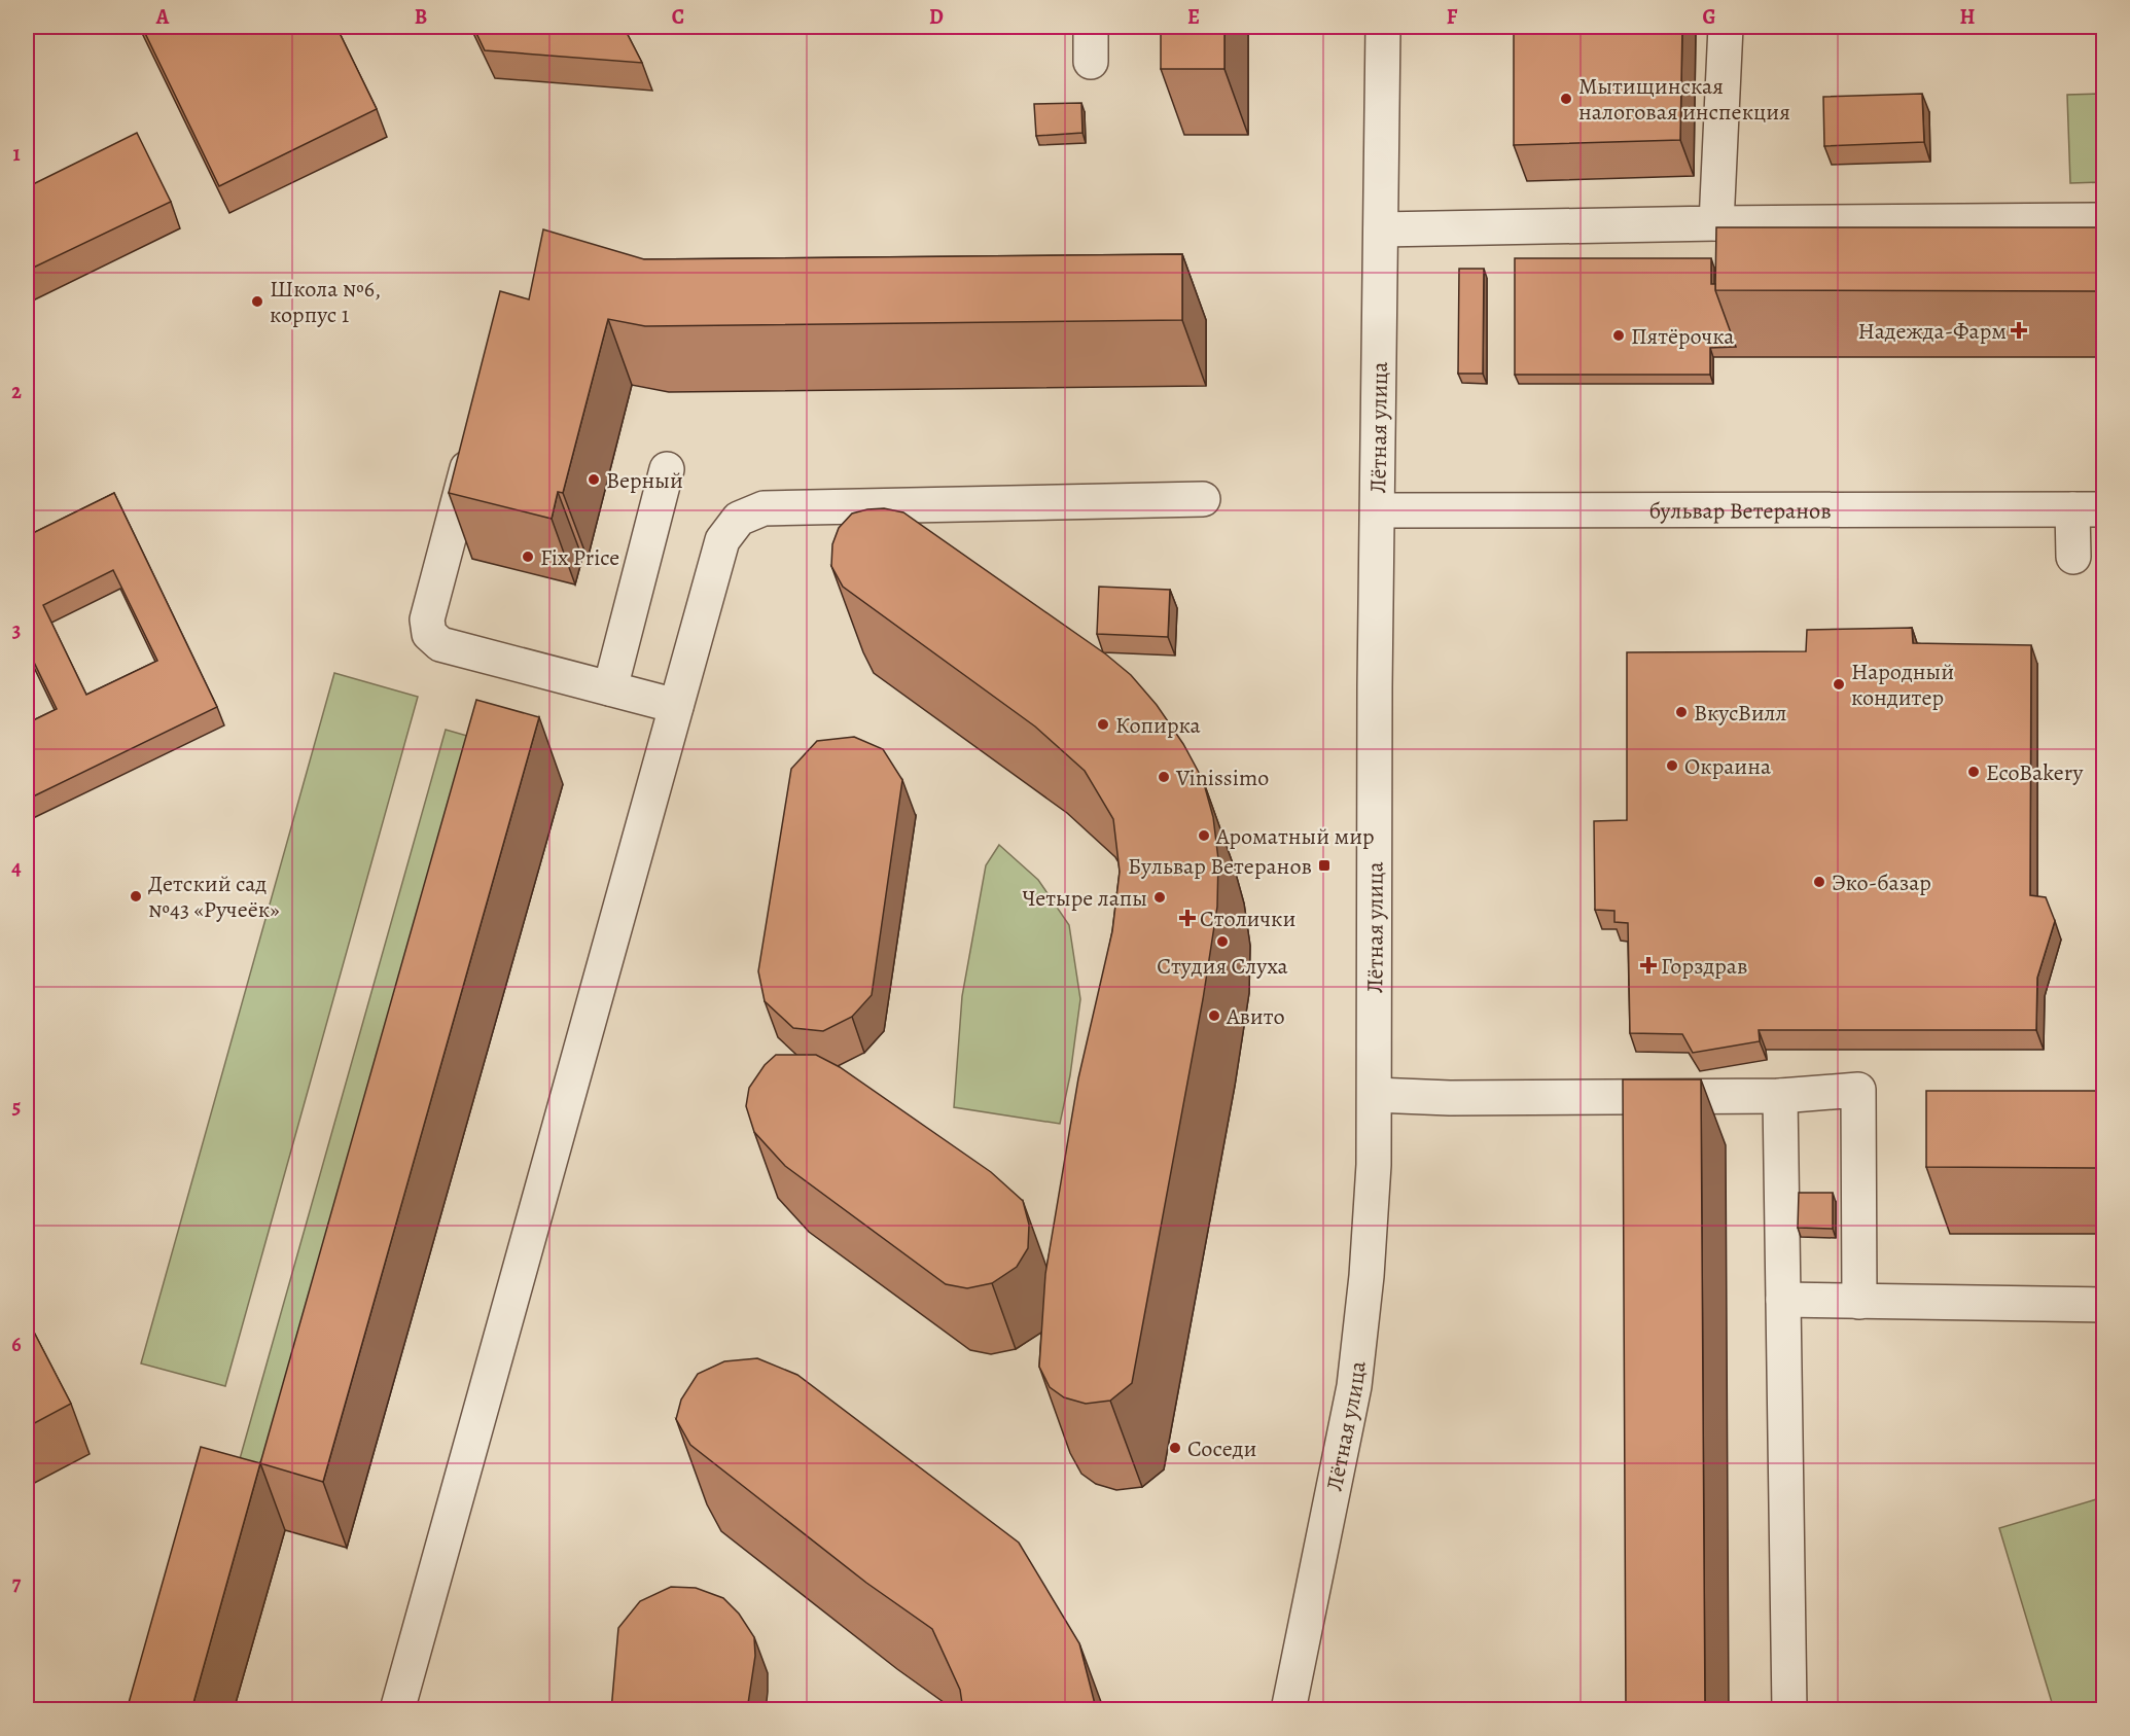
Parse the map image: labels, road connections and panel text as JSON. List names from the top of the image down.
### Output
{
  "streets": {
    "street": ["Лётная улица", "бульвар Ветеранов"]
  },
  "crossings": [
    ["Лётная улица", "бульвар Ветеранов"]
  ],
  "places": {
    "other": [
      "Мытищинская налоговая инспекция",
      "Школа №6, корпус 1",
      "Пятёрочка",
      "Верный",
      "Fix Price",
      "Народный кондитер",
      "ВкусВилл",
      "Копирка",
      "Окраина",
      "EcoBakery",
      "Vinissimo",
      "Ароматный мир",
      "Эко-базар",
      "Детский сад №43 «Ручеёк»",
      "Четыре лапы",
      "Студия Слуха",
      "Авито",
      "Соседи"
    ],
    "health": ["Надежда-Фарм", "Столички", "Горздрав"],
    "transit": ["Бульвар Ветеранов"]
  },
  "grid": {
    "columns": [
      "A",
      "B",
      "C",
      "D",
      "E",
      "F",
      "G",
      "H"
    ],
    "rows": [
      "1",
      "2",
      "3",
      "4",
      "5",
      "6",
      "7"
    ]
  }
}
